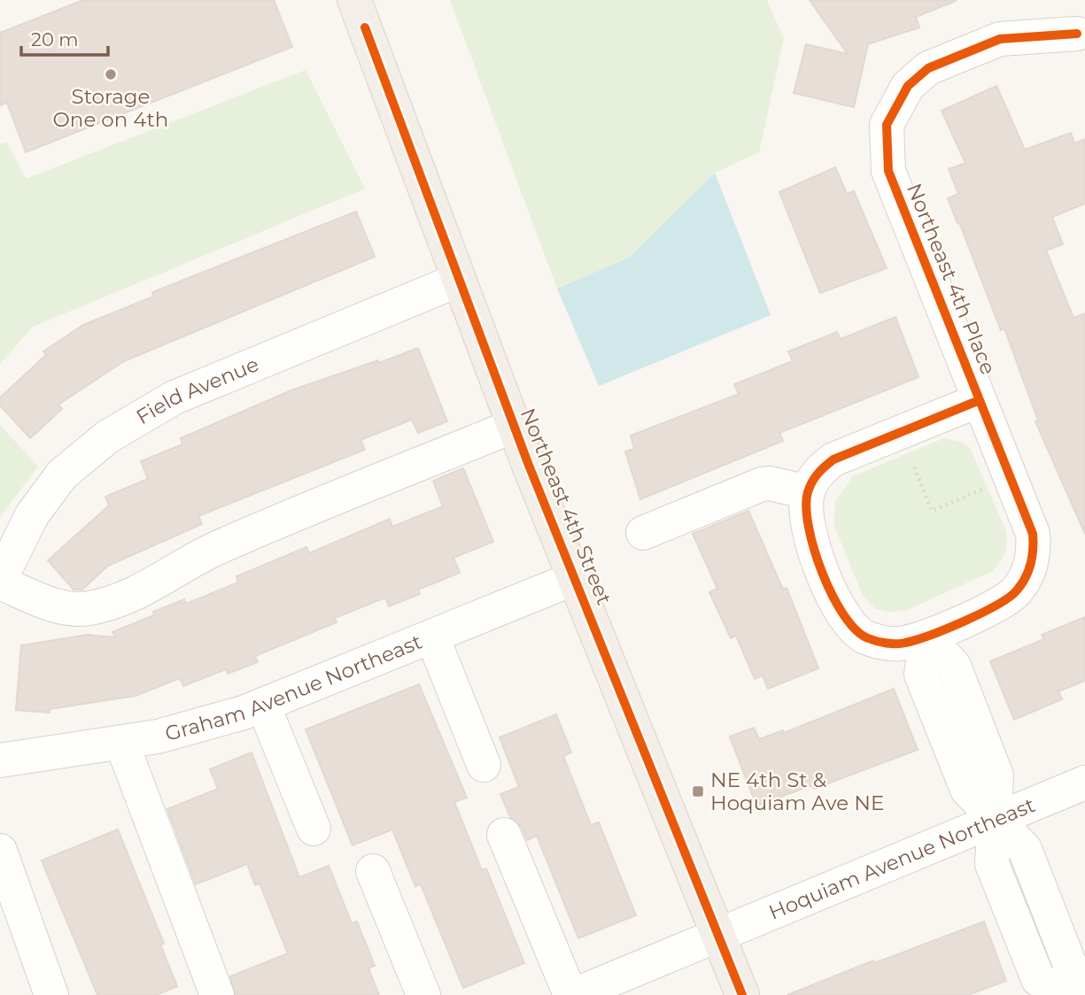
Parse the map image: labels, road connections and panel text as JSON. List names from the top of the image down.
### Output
{
  "streets": {
    "main road": ["Northeast 4th Street"],
    "street": [
      "Northeast 4th Place",
      "Field Avenue",
      "Graham Avenue Northeast",
      "Hoquiam Avenue Northeast"
    ]
  },
  "crossings": [
    ["Field Avenue", "Northeast 4th Street"],
    ["Northeast 4th Street", "Graham Avenue Northeast"],
    ["Northeast 4th Street", "Hoquiam Avenue Northeast"]
  ],
  "places": {
    "other": ["Storage One on 4th"],
    "transit": ["NE 4th St & Hoquiam Ave NE"]
  },
  "scale_bar": "20 m"
}
